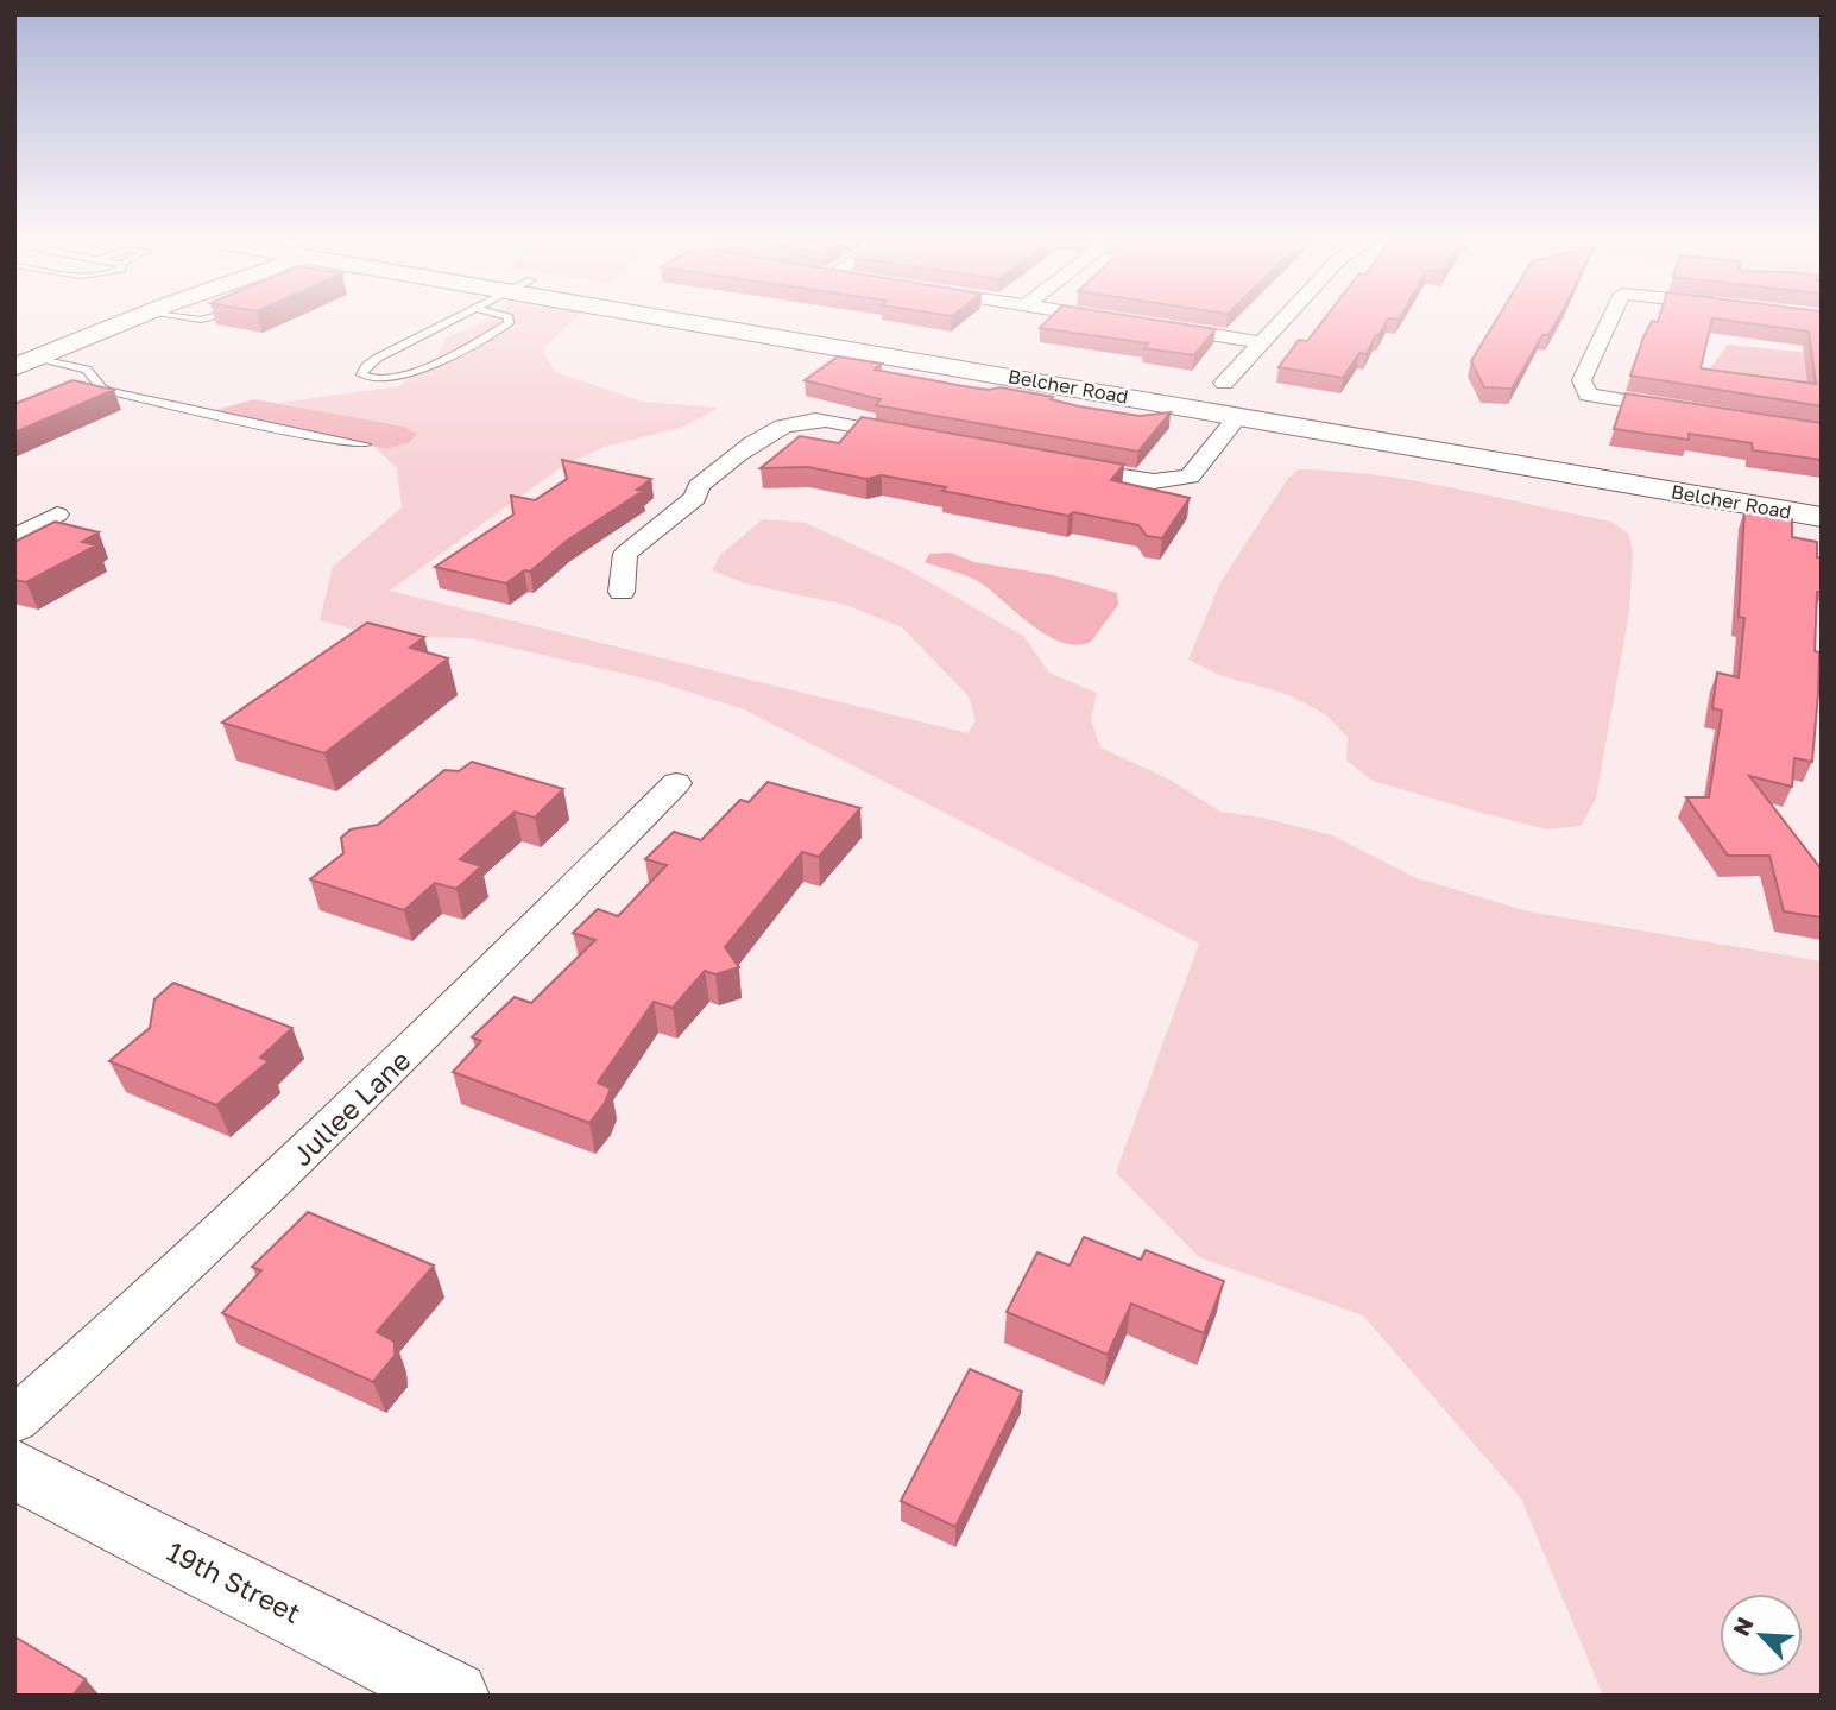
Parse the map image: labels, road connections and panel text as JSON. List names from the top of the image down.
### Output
{
  "streets": {
    "main road": ["Belcher Road"],
    "street": ["Jullee Lane", "19th Street"]
  },
  "north": "top left"
}
